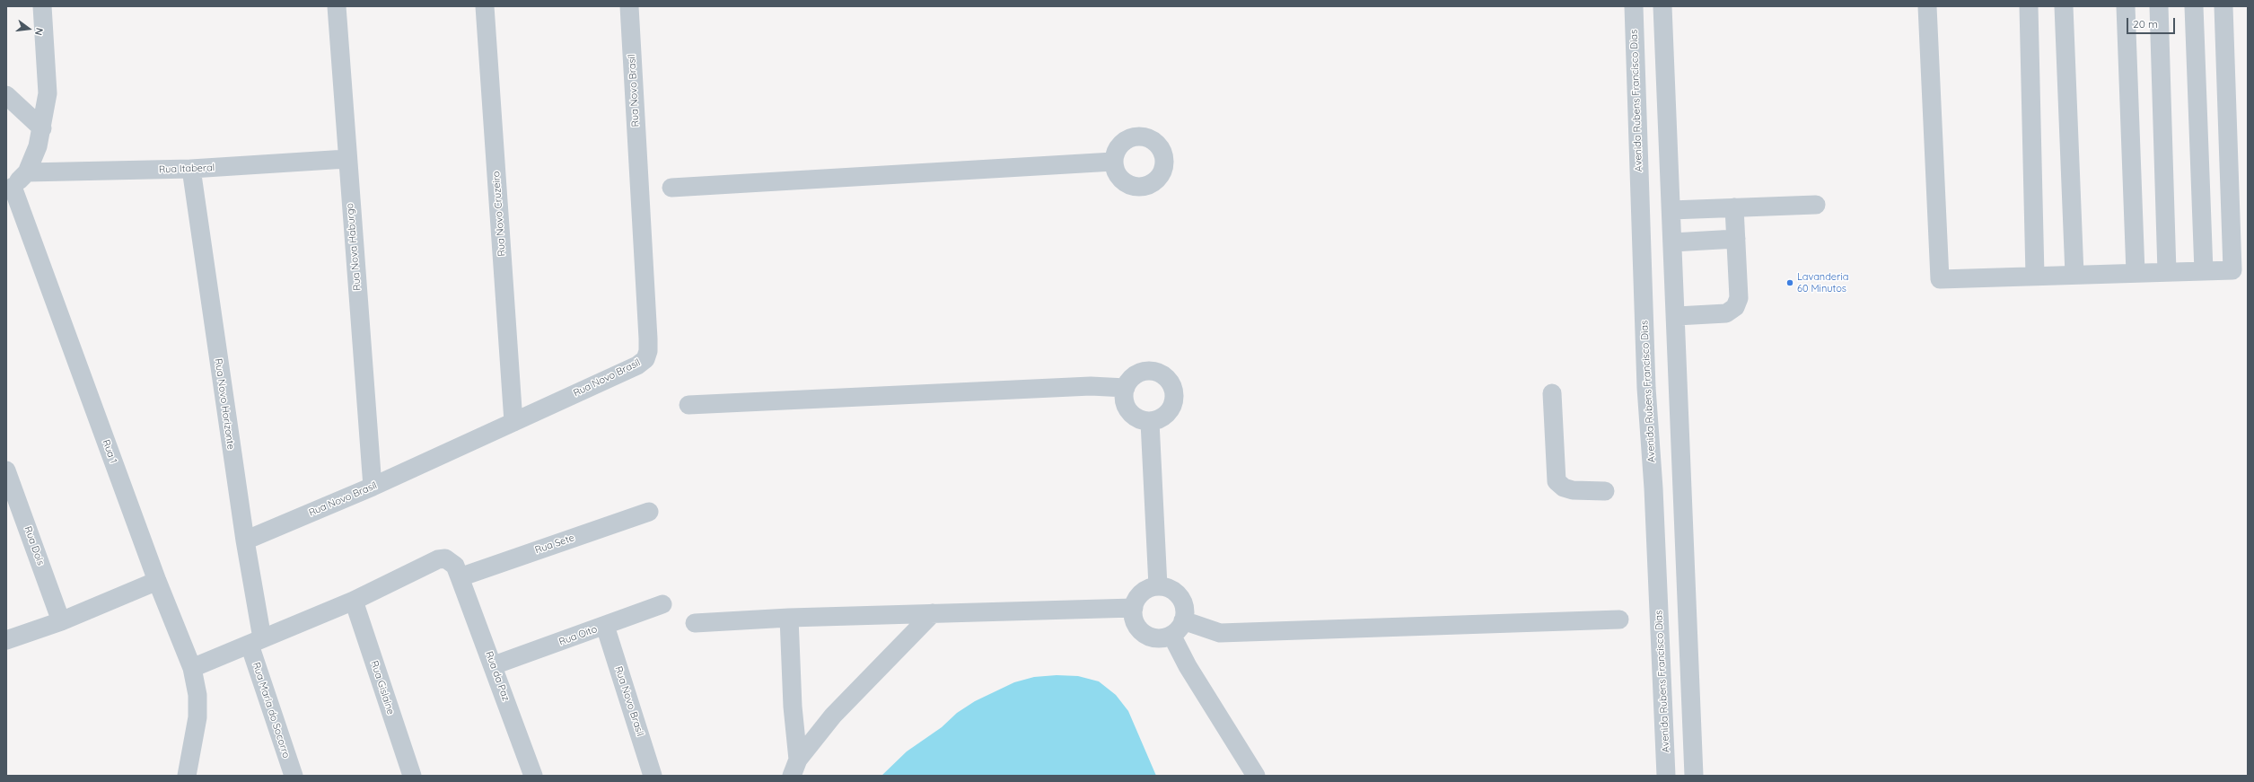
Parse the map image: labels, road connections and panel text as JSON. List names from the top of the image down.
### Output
{
  "streets": {
    "street": [
      "Rua Novo Brasíl",
      "Avenida Rubens Francisco Dias",
      "Rua Itaberal",
      "Rua Novo Cruzeiro",
      "Rua Nova Haburgo",
      "Rua Novo Horizonte",
      "Rua 1",
      "Rua Sete",
      "Rua Dois",
      "Rua Oito",
      "Rua da Paz",
      "Rua Gislaine",
      "Rua Novo Brasil",
      "Rua Maria do Socorro"
    ]
  },
  "crossings": [
    ["Rua Novo Brasíl", "Rua Novo Cruzeiro"],
    ["Rua Novo Brasíl", "Rua Nova Haburgo"],
    ["Rua Novo Brasíl", "Rua Novo Horizonte"],
    ["Rua Itaberal", "Rua Nova Haburgo"],
    ["Rua Itaberal", "Rua Novo Horizonte"],
    ["Rua Novo Horizonte", "Rua Maria do Socorro"],
    ["Rua Sete", "Rua da Paz"],
    ["Rua Oito", "Rua da Paz"],
    ["Rua Oito", "Rua Novo Brasil"],
    ["Rua da Paz", "Rua Gislaine"]
  ],
  "places": ["Lavanderia 60 Minutos"],
  "scale_bar": "20 m",
  "north": "right"
}
